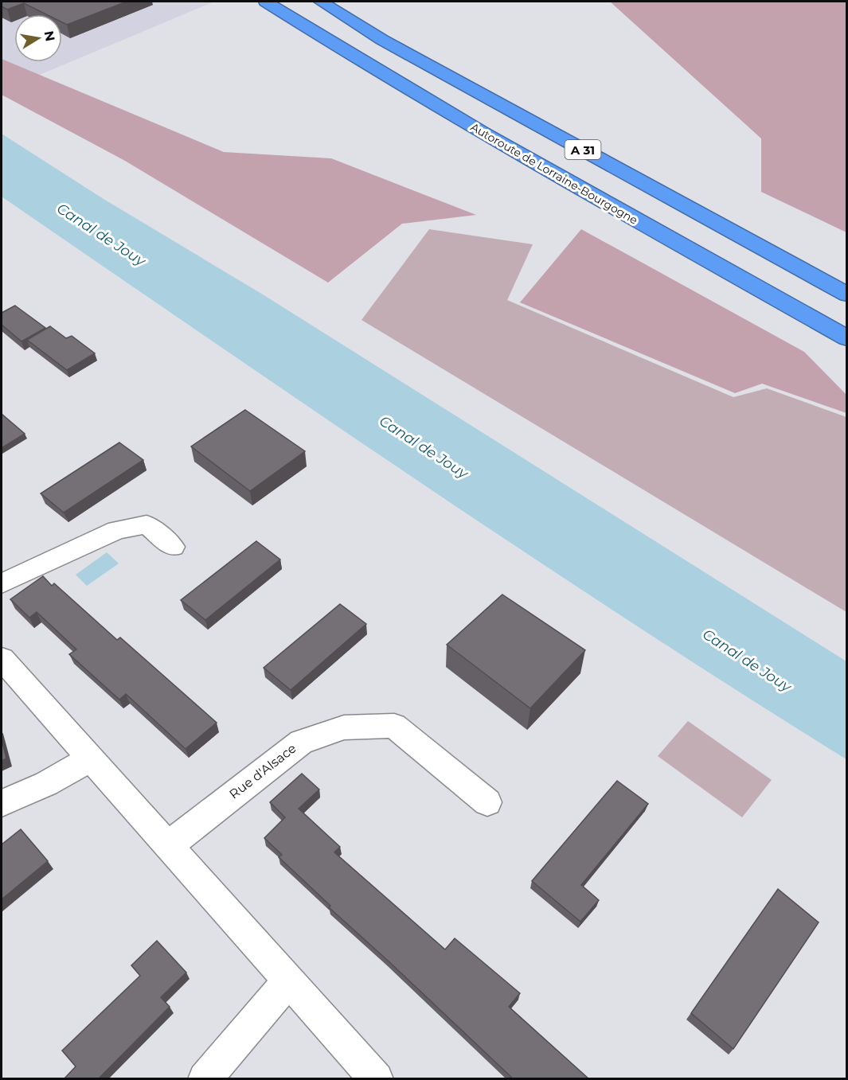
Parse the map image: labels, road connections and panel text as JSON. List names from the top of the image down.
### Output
{
  "streets": {
    "highway": ["A 31", "Autoroute de Lorraine-Bourgogne"],
    "street": ["Rue d'Alsace"]
  },
  "water": ["Canal de Jouy"],
  "north": "right"
}
